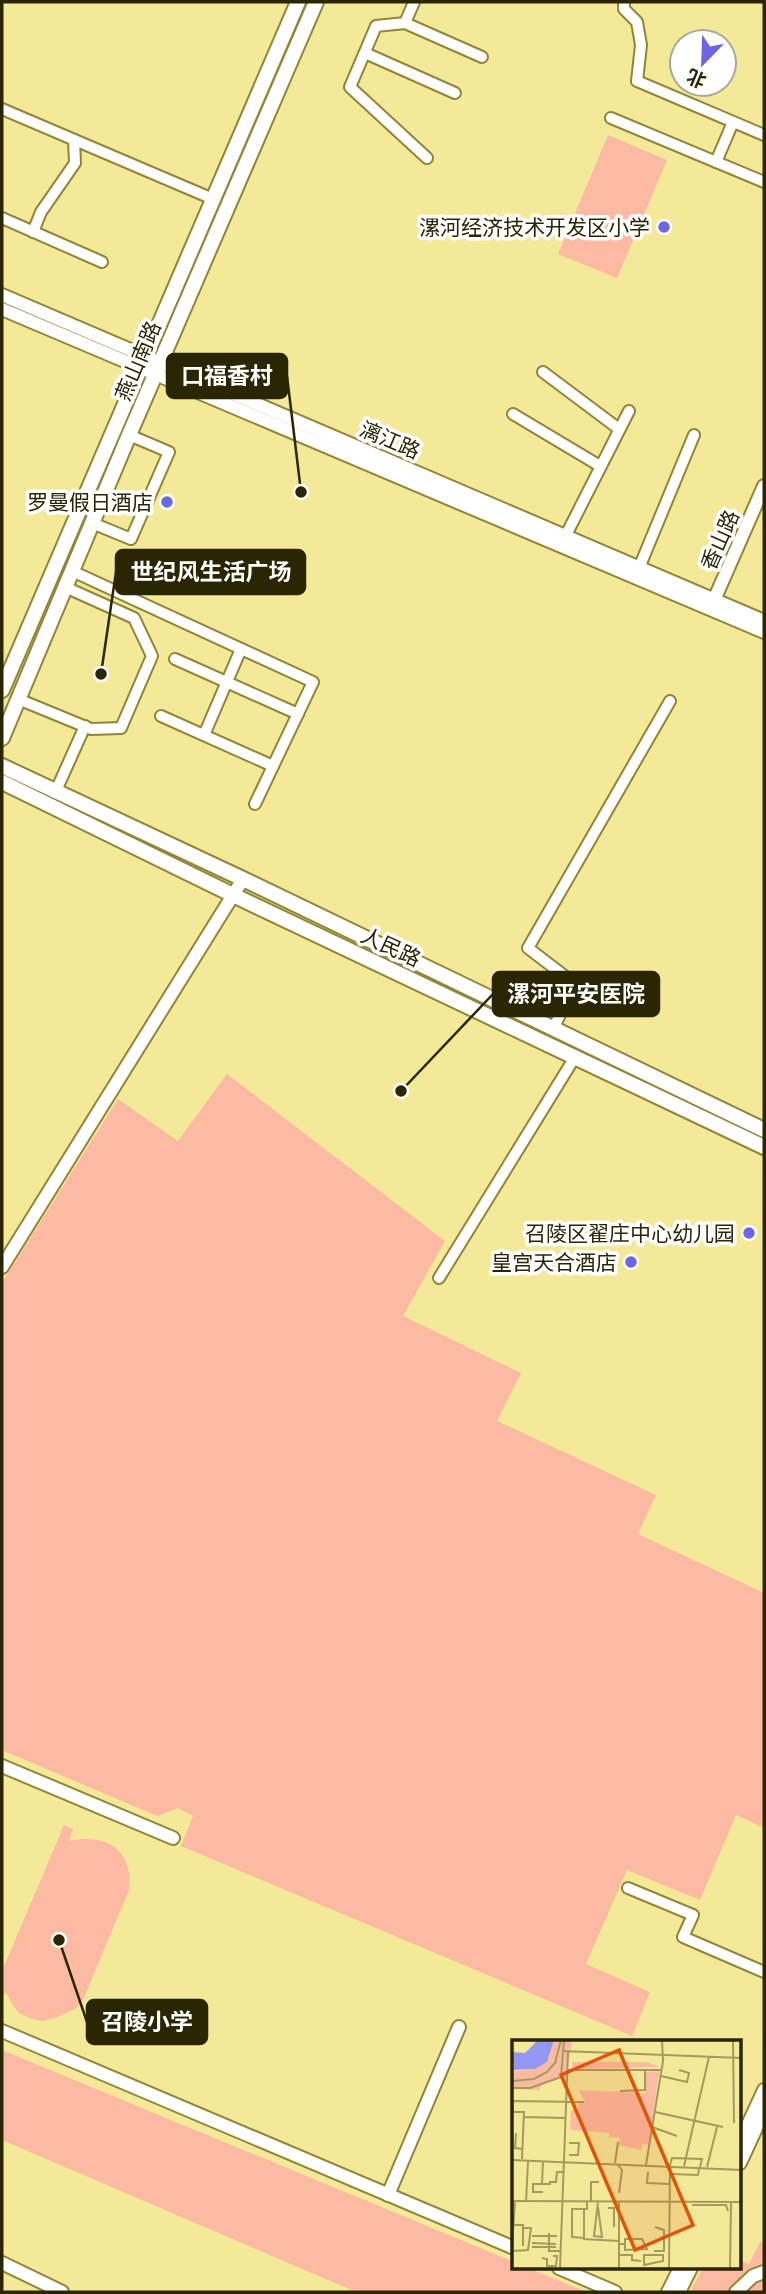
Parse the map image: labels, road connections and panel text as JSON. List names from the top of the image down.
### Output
{
  "streets": {
    "main road": ["燕山南路", "人民路"],
    "street": ["漓江路", "香山路"]
  },
  "crossings": [
    ["燕山南路", "漓江路"],
    ["漓江路", "香山路"]
  ],
  "places": [
    "漯河经济技术开发区小学",
    "口福香村",
    "罗曼假日酒店",
    "世纪风生活广场",
    "漯河平安医院",
    "召陵区翟庄中心幼儿园",
    "皇宫天合酒店",
    "召陵小学"
  ],
  "north": "bottom left"
}
